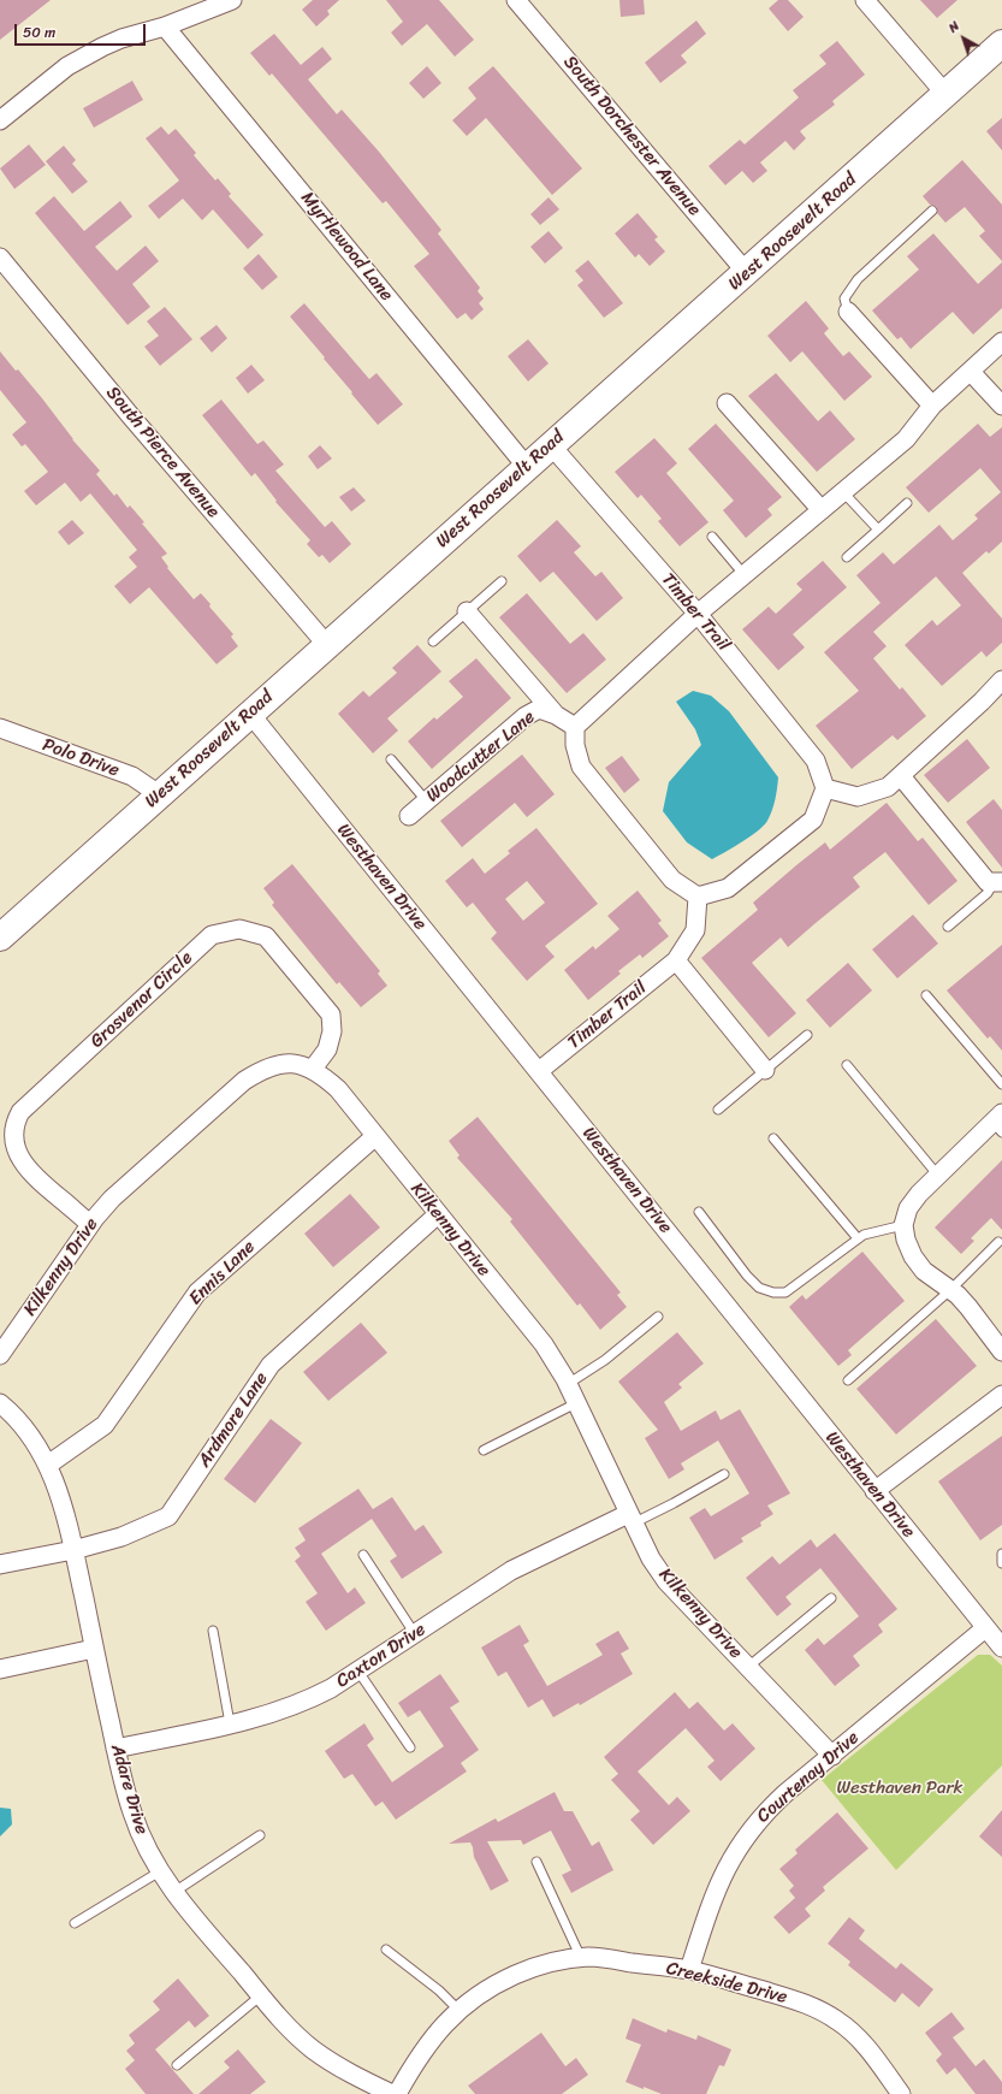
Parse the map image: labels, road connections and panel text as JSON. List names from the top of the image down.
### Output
{
  "streets": {
    "main road": ["West Roosevelt Road"],
    "street": [
      "South Dorchester Avenue",
      "Myrtlewood Lane",
      "South Pierce Avenue",
      "Timber Trail",
      "Woodcutter Lane",
      "Polo Drive",
      "Westhaven Drive",
      "Grosvenor Circle",
      "Kilkenny Drive",
      "Ennis Lane",
      "Ardmore Lane",
      "Caxton Drive",
      "Courtenay Drive",
      "Adare Drive",
      "Creekside Drive"
    ]
  },
  "crossings": [
    ["South Dorchester Avenue", "West Roosevelt Road"],
    ["West Roosevelt Road", "Myrtlewood Lane"],
    ["West Roosevelt Road", "South Pierce Avenue"],
    ["West Roosevelt Road", "Timber Trail"],
    ["West Roosevelt Road", "Polo Drive"],
    ["West Roosevelt Road", "Westhaven Drive"],
    ["Timber Trail", "Westhaven Drive"],
    ["Westhaven Drive", "Courtenay Drive"],
    ["Grosvenor Circle", "Kilkenny Drive"],
    ["Kilkenny Drive", "Ennis Lane"],
    ["Kilkenny Drive", "Ardmore Lane"],
    ["Kilkenny Drive", "Caxton Drive"],
    ["Kilkenny Drive", "Courtenay Drive"],
    ["Ennis Lane", "Adare Drive"],
    ["Ardmore Lane", "Adare Drive"],
    ["Caxton Drive", "Adare Drive"],
    ["Courtenay Drive", "Creekside Drive"]
  ],
  "parks": ["Westhaven Park"],
  "scale_bar": "50 m",
  "north": "top left"
}
